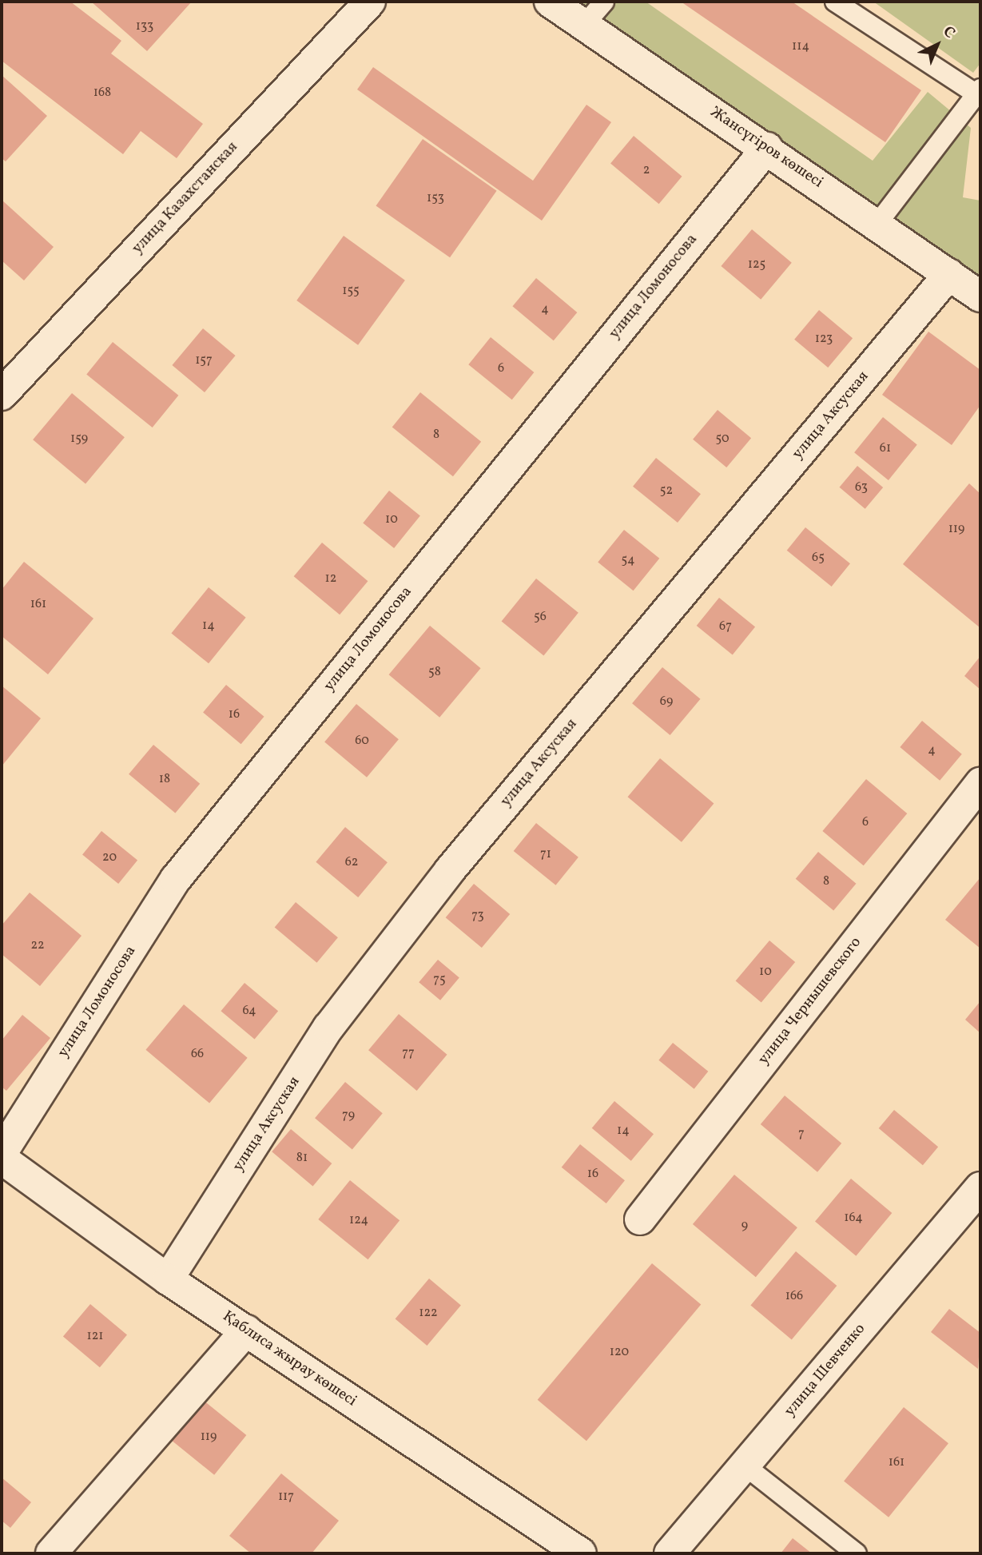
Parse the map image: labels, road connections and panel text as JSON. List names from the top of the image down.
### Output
{
  "streets": {
    "street": [
      "Жансүгіров көшесі",
      "улица Казахстанская",
      "улица Ломоносова",
      "улица Аксуская",
      "улица Чернышевского",
      "Қаблиса жырау көшесі",
      "улица Шевченко"
    ]
  },
  "crossings": [
    ["Жансүгіров көшесі", "улица Ломоносова"],
    ["Жансүгіров көшесі", "улица Аксуская"],
    ["улица Аксуская", "Қаблиса жырау көшесі"]
  ],
  "house_numbers": [
    "133",
    "114",
    "168",
    "2",
    "153",
    "125",
    "155",
    "4",
    "123",
    "157",
    "6",
    "8",
    "159",
    "50",
    "61",
    "63",
    "52",
    "10",
    "119",
    "65",
    "54",
    "12",
    "161",
    "56",
    "14",
    "67",
    "58",
    "69",
    "16",
    "60",
    "4",
    "18",
    "6",
    "71",
    "20",
    "62",
    "8",
    "73",
    "22",
    "10",
    "75",
    "64",
    "77",
    "66",
    "79",
    "14",
    "7",
    "81",
    "16",
    "164",
    "124",
    "9",
    "166",
    "122",
    "121",
    "120",
    "119",
    "161",
    "117"
  ],
  "north": "top right"
}
